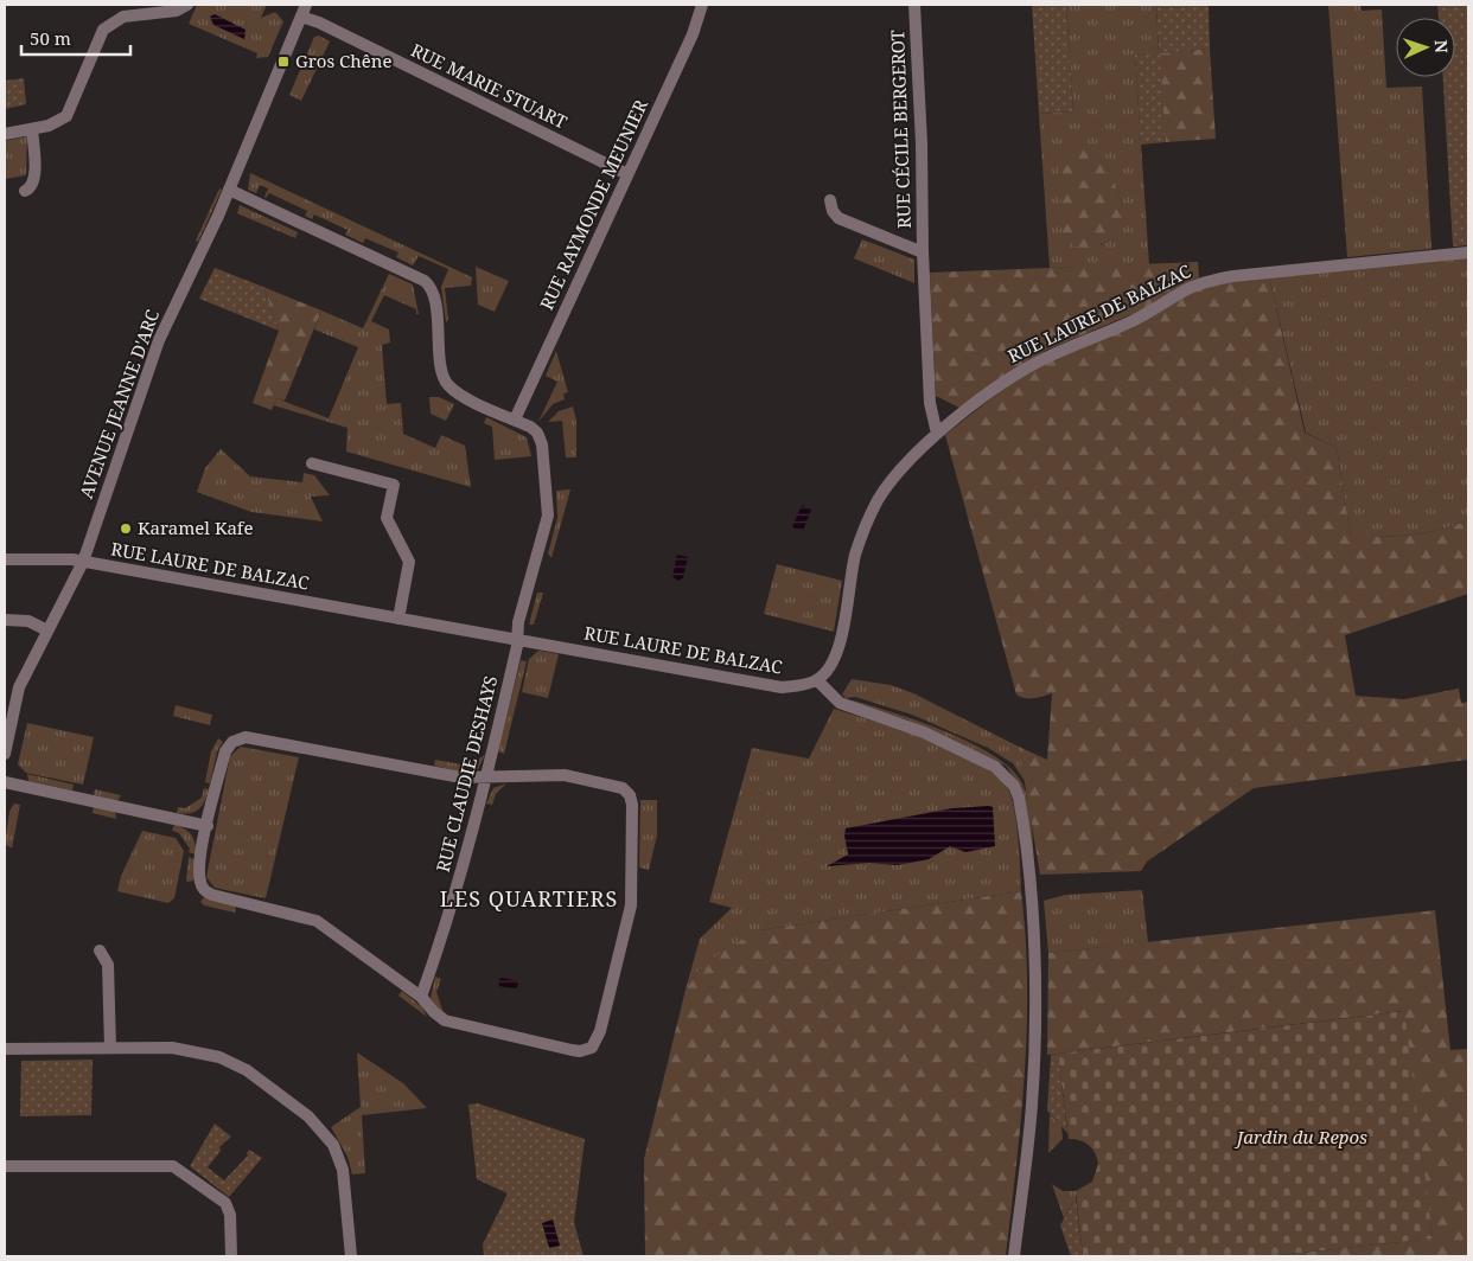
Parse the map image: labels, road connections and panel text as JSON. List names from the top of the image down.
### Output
{
  "streets": {
    "street": [
      "RUE MARIE STUART",
      "RUE CÉCILE BERGEROT",
      "RUE RAYMONDE MEUNIER",
      "RUE LAURE DE BALZAC",
      "AVENUE JEANNE D'ARC",
      "RUE CLAUDIE DESHAYS"
    ]
  },
  "crossings": [
    ["RUE MARIE STUART", "RUE RAYMONDE MEUNIER"],
    ["RUE MARIE STUART", "AVENUE JEANNE D'ARC"],
    ["RUE CÉCILE BERGEROT", "RUE LAURE DE BALZAC"],
    ["RUE RAYMONDE MEUNIER", "RUE CLAUDIE DESHAYS"],
    ["RUE LAURE DE BALZAC", "AVENUE JEANNE D'ARC"],
    ["RUE LAURE DE BALZAC", "RUE CLAUDIE DESHAYS"],
    ["AVENUE JEANNE D'ARC", "RUE CLAUDIE DESHAYS"]
  ],
  "districts": ["LES QUARTIERS"],
  "parks": ["Jardin du Repos"],
  "places": {
    "transit": ["Gros Chêne"],
    "other": ["Karamel Kafe"]
  },
  "scale_bar": "50 m",
  "north": "right"
}
